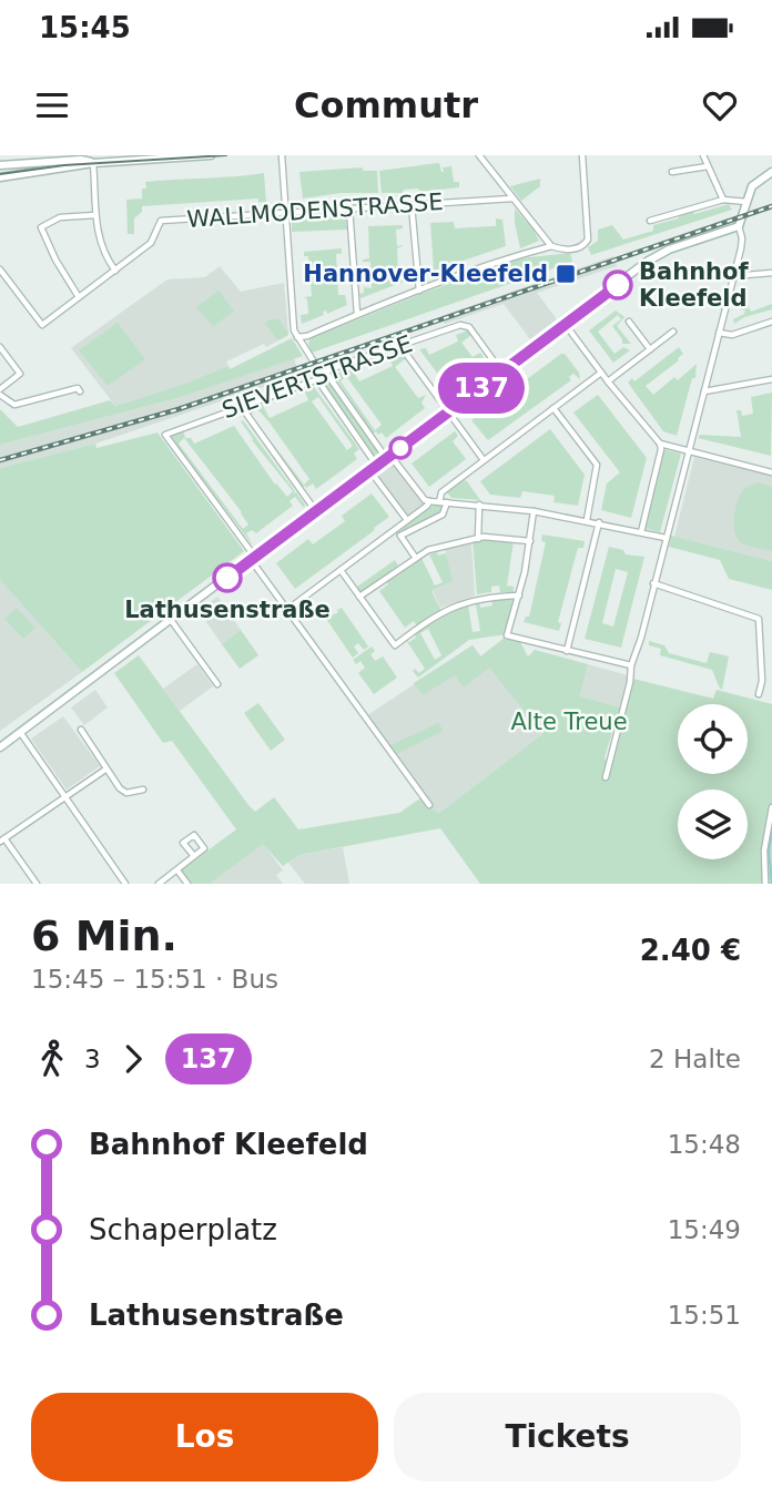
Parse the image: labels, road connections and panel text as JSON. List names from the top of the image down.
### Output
{
  "streets": {
    "street": ["WALLMODENSTRASSE", "SIEVERTSTRASSE"]
  },
  "parks": ["Alte Treue"],
  "places": {
    "transit": ["Hannover-Kleefeld"],
    "other": ["Bahnhof Kleefeld", "Lathusenstraße"]
  },
  "lines": ["bus line 137"],
  "page": {
    "status": "15:45",
    "header": "Commutr",
    "on_map": "137",
    "heading": ["6 Min.", "15:45 – 15:51 · Bus", "2.40 €"],
    "legs": ["3", "137", "2 Halte"],
    "list": [
      {
        "name": "Bahnhof Kleefeld",
        "value": "15:48"
      },
      {
        "name": "Schaperplatz",
        "value": "15:49"
      },
      {
        "name": "Lathusenstraße",
        "value": "15:51"
      }
    ],
    "buttons": ["Los", "Tickets"]
  }
}
